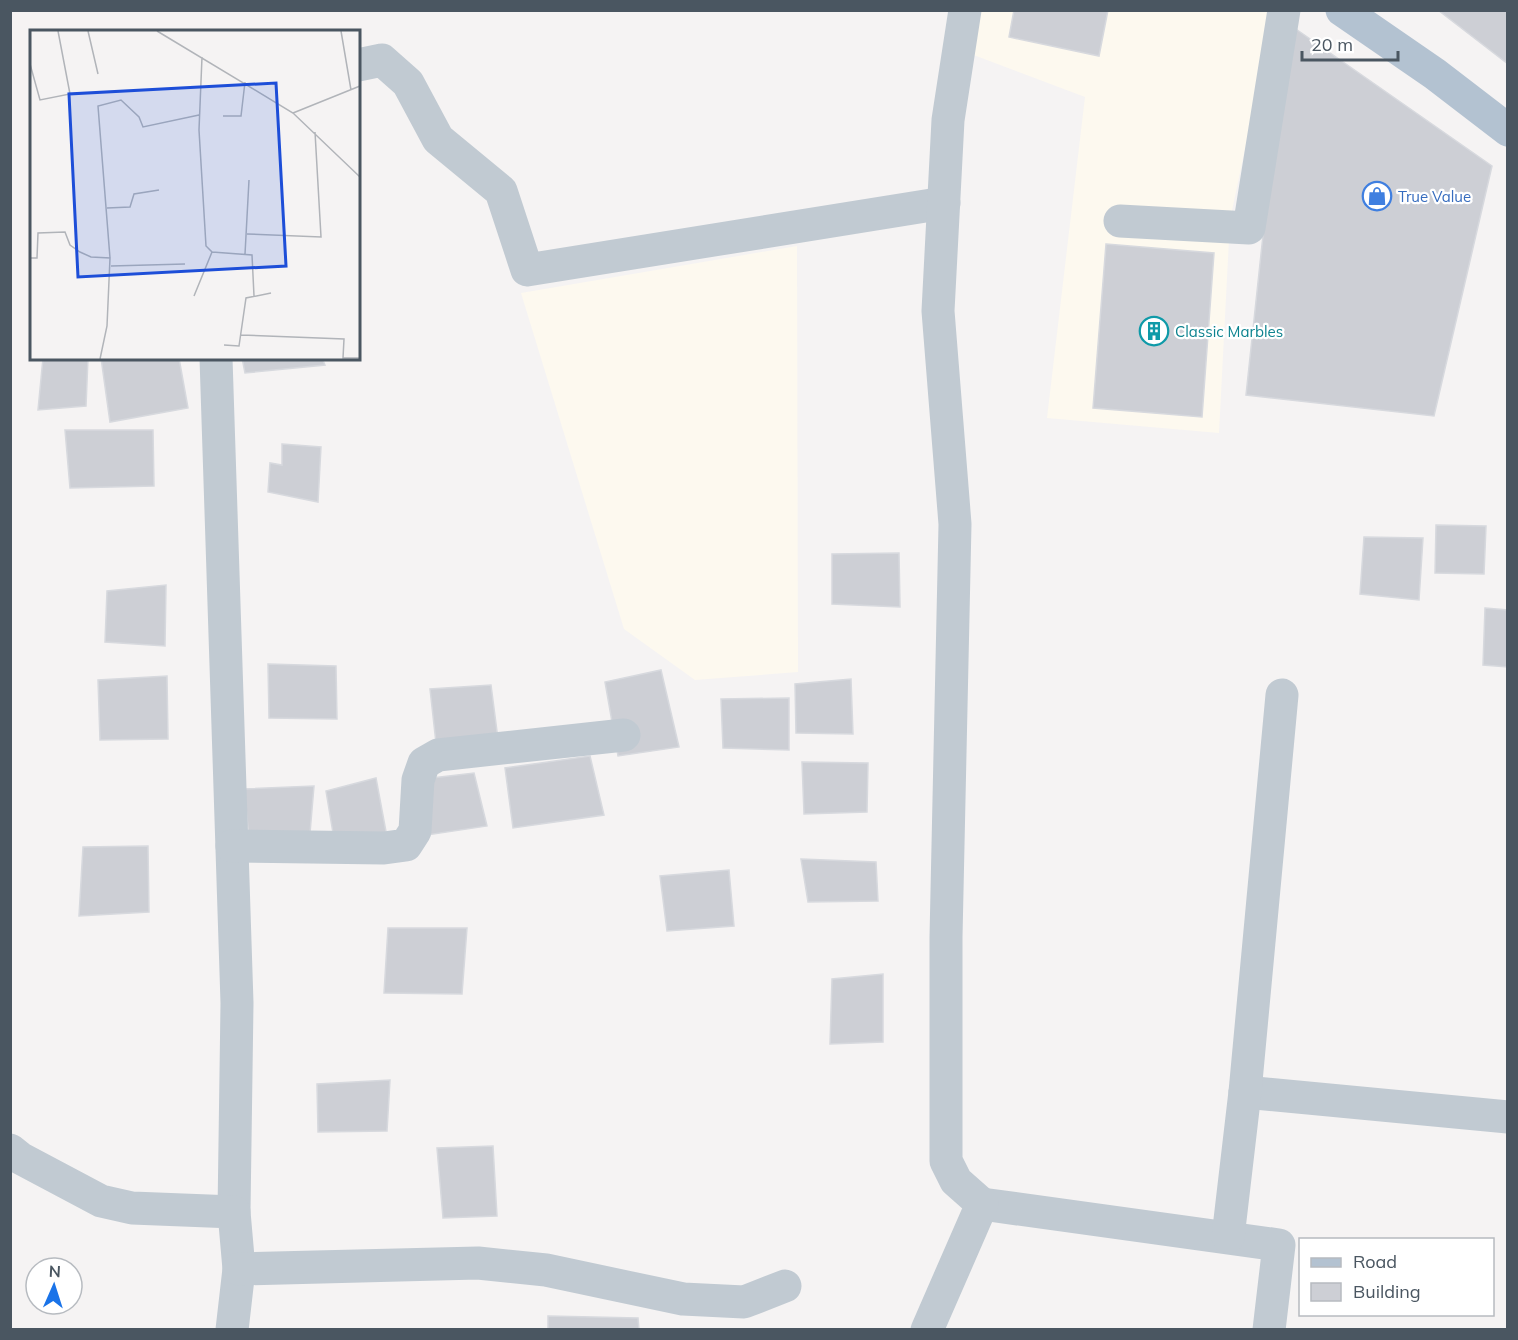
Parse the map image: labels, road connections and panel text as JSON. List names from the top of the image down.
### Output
{
  "places": {
    "shop": ["True Value"],
    "building": ["Classic Marbles"]
  },
  "legend": ["Road", "Building"],
  "scale_bar": "20 m",
  "north": "top"
}
